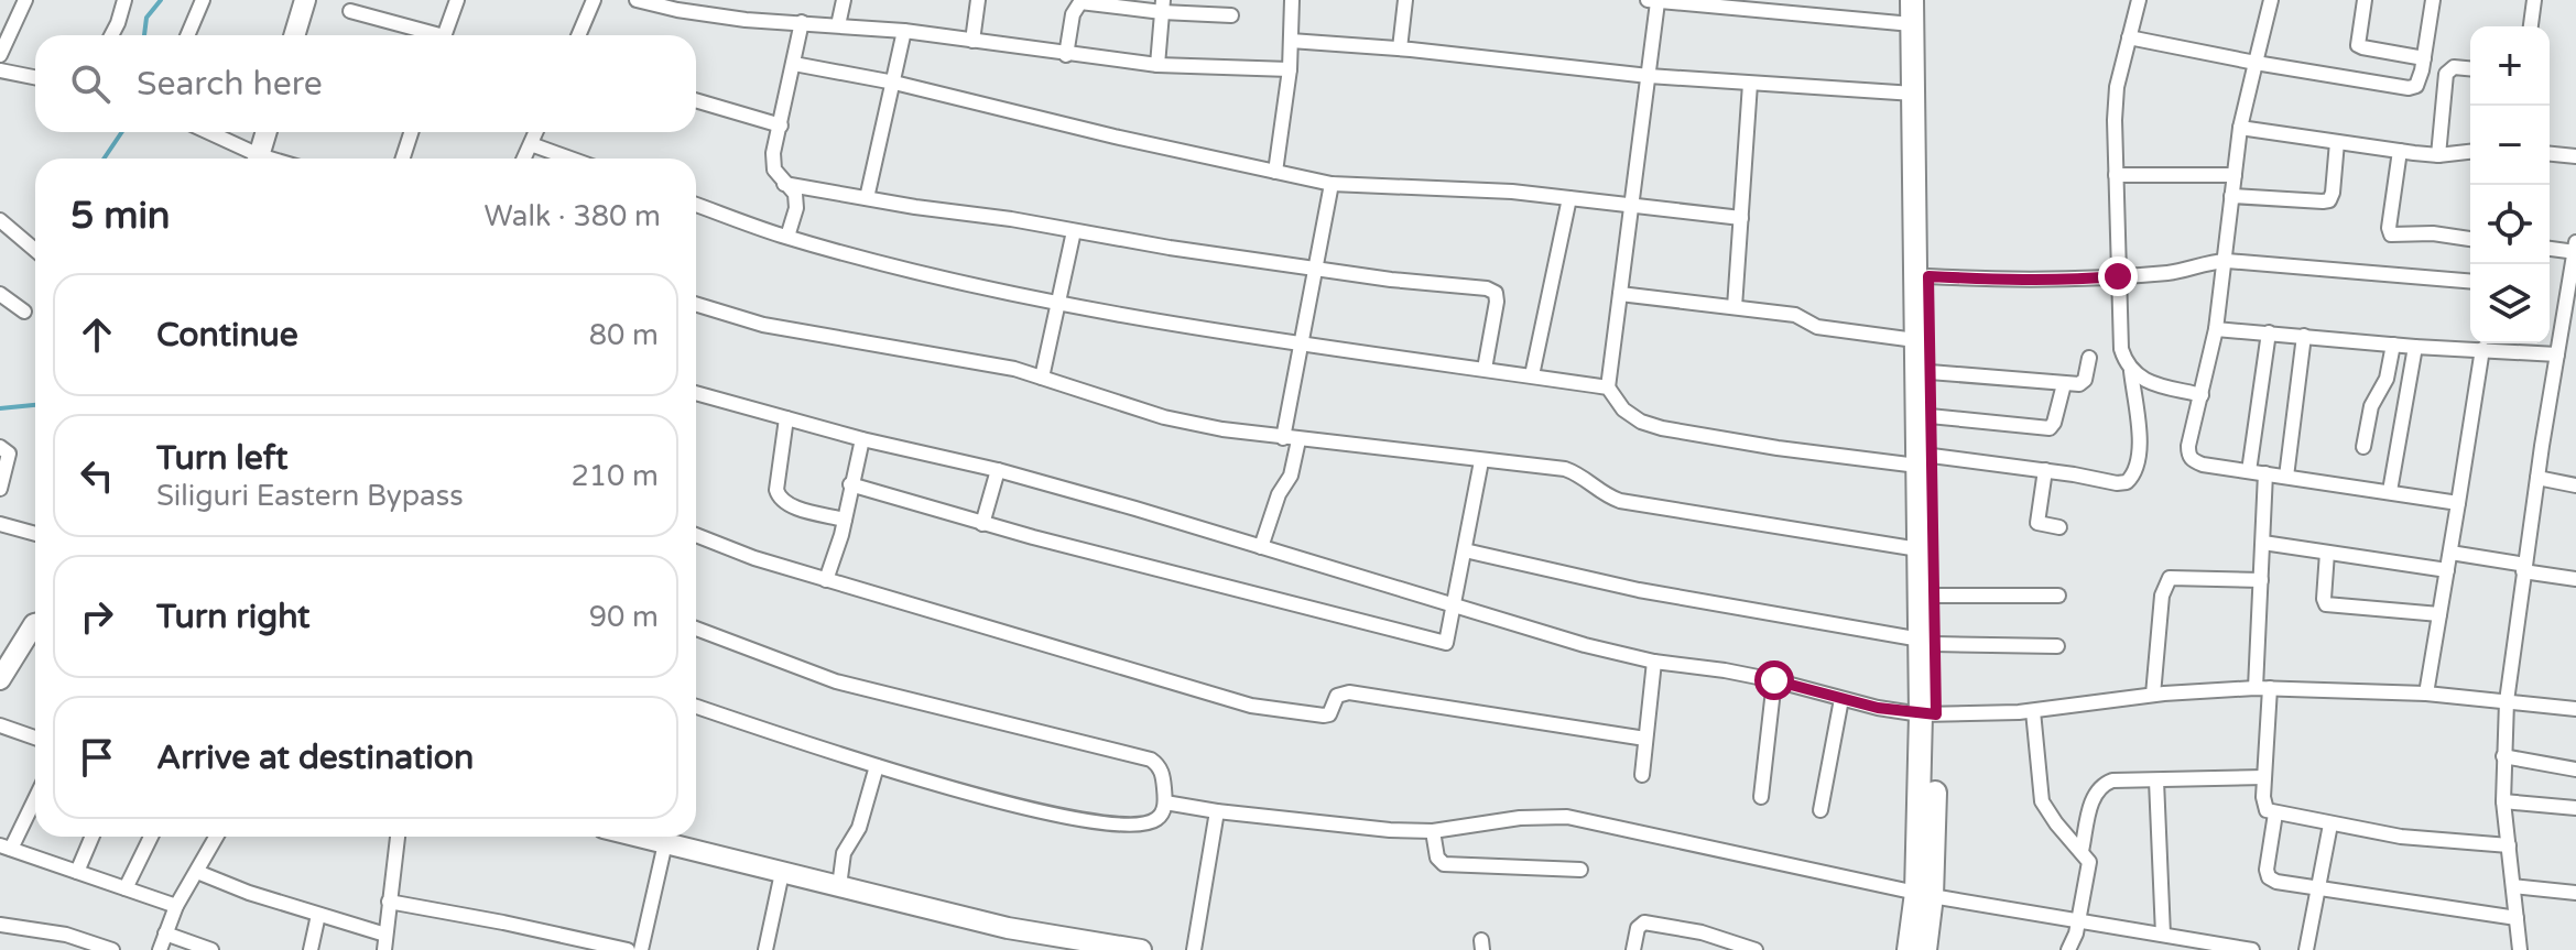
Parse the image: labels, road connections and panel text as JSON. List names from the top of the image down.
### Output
{
  "page": {
    "map_buttons": ["+", "−"],
    "search": "Search here",
    "heading": ["5 min", "Walk · 380 m"],
    "list": [
      ["Continue", "80 m"],
      ["Turn left", "Siliguri Eastern Bypass", "210 m"],
      ["Turn right", "90 m"],
      "Arrive at destination"
    ]
  }
}
